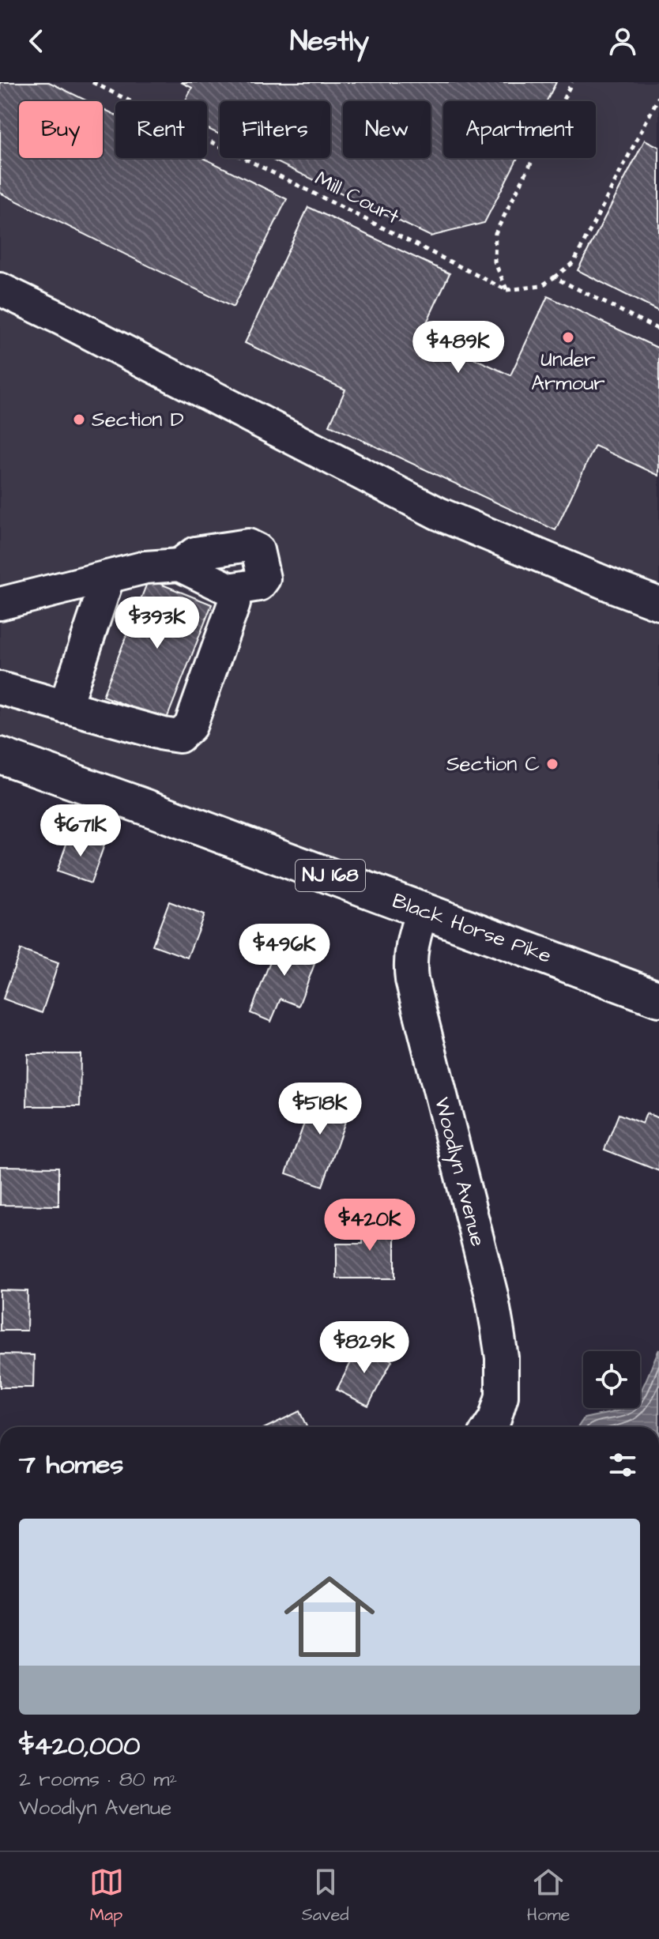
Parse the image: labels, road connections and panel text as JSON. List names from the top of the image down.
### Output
{
  "streets": {
    "main road": ["NJ 168", "Black Horse Pike"],
    "street": ["Woodlyn Avenue"],
    "path": ["Mill Court"]
  },
  "crossings": [
    ["Black Horse Pike", "Woodlyn Avenue"]
  ],
  "places": ["Under Armour", "Section D", "Section C"],
  "page": {
    "header": "Nestly",
    "chip": [
      "Buy",
      "Rent",
      "Filters",
      "New",
      "Apartment"
    ],
    "price": [
      "$489K",
      "$393K",
      "$671K",
      "$496K",
      "$518K",
      "$420K",
      "$829K"
    ],
    "heading": "7 homes",
    "list": [
      {
        "name": "$420,000",
        "note": "2 rooms · 80 m² · Woodlyn Avenue"
      }
    ],
    "tabs": ["Map", "Saved", "Home"]
  }
}
